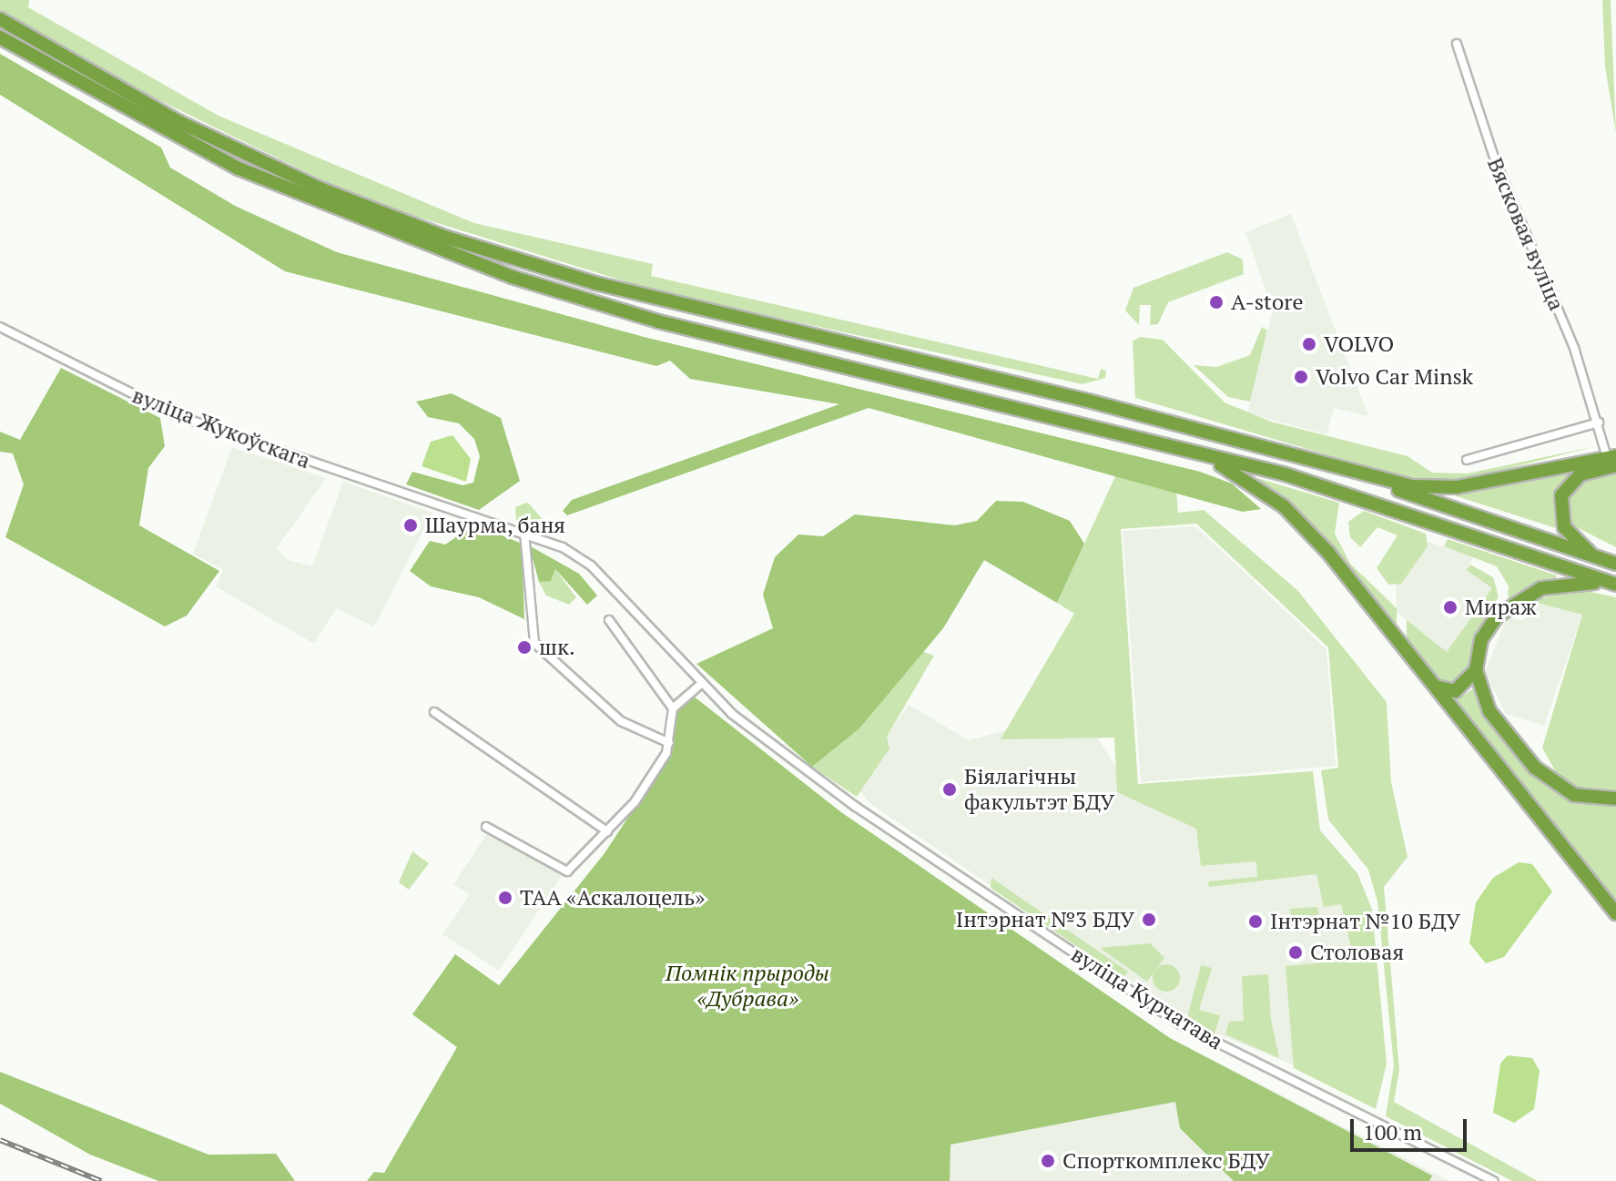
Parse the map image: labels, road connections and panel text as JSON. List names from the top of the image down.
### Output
{
  "streets": {
    "street": ["Вясковая вуліца", "вуліца Жукоўскага", "вуліца Курчатава"]
  },
  "crossings": [
    ["вуліца Жукоўскага", "вуліца Курчатава"]
  ],
  "parks": ["Помнік прыроды «Дубрава»"],
  "places": [
    "А-store",
    "VOLVO",
    "Volvo Car Minsk",
    "Шаурма, баня",
    "Мираж",
    "шк.",
    "Біялагічны факультэт БДУ",
    "ТАА «Аскалоцель»",
    "Інтэрнат №3 БДУ",
    "Інтэрнат №10 БДУ",
    "Столовая",
    "Спорткомплекс БДУ"
  ],
  "scale_bar": "100 m"
}
